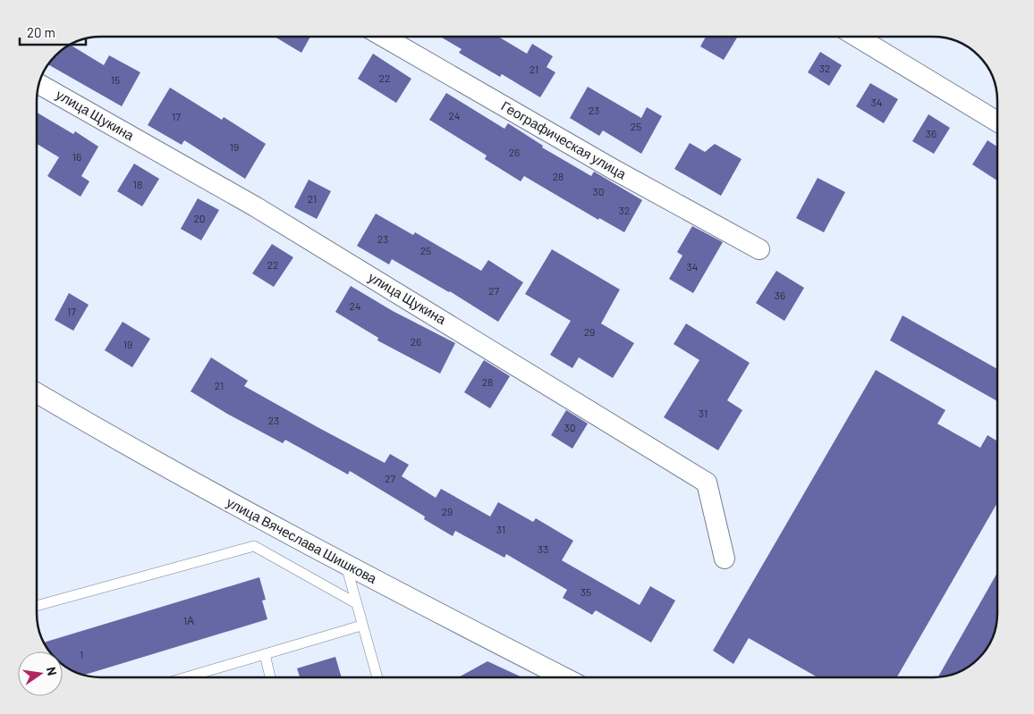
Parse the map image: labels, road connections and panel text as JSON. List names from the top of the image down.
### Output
{
  "streets": {
    "street": ["улица Щукина", "Географическая улица", "улица Вячеслава Шишкова"]
  },
  "house_numbers": [
    "32",
    "21",
    "22",
    "15",
    "34",
    "23",
    "24",
    "17",
    "25",
    "36",
    "19",
    "26",
    "16",
    "28",
    "18",
    "30",
    "21",
    "32",
    "20",
    "23",
    "25",
    "22",
    "34",
    "27",
    "36",
    "24",
    "17",
    "29",
    "26",
    "19",
    "28",
    "21",
    "31",
    "23",
    "30",
    "27",
    "29",
    "31",
    "33",
    "35",
    "1А",
    "1"
  ],
  "scale_bar": "20 m",
  "north": "right"
}
